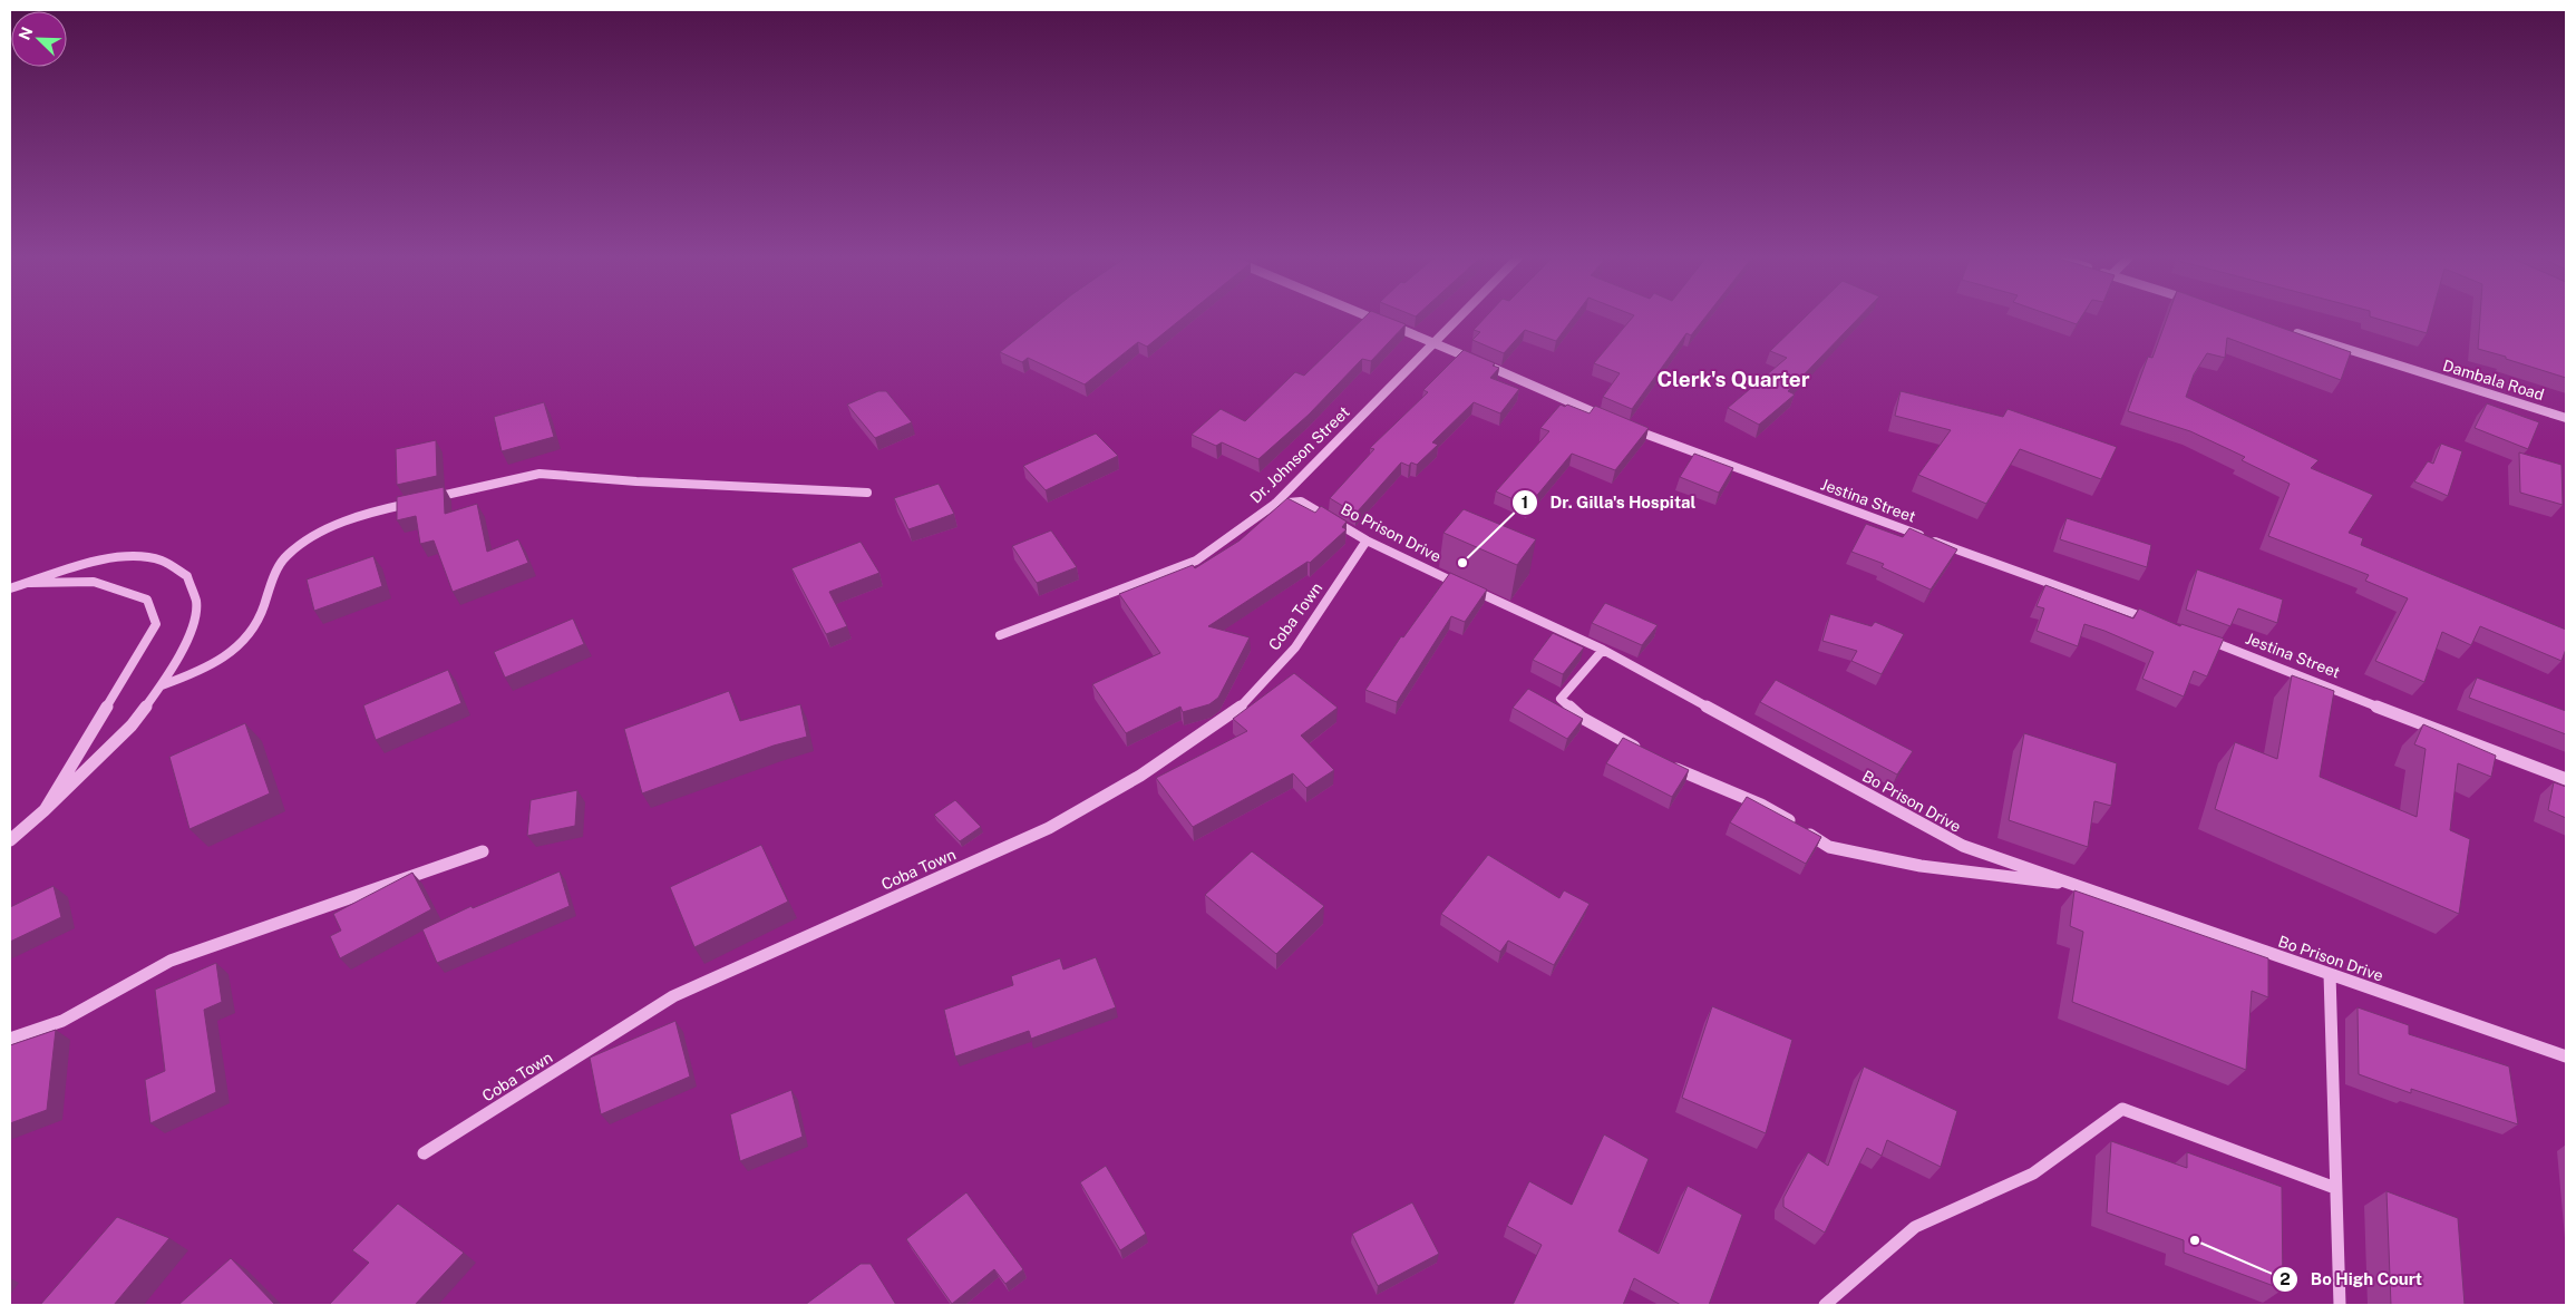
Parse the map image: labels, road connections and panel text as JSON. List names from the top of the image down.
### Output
{
  "streets": {
    "street": [
      "Dambala Road",
      "Dr. Johnson Street",
      "Jestina Street",
      "Bo Prison Drive",
      "Coba Town"
    ]
  },
  "crossings": [
    ["Dr. Johnson Street", "Bo Prison Drive"],
    ["Bo Prison Drive", "Coba Town"]
  ],
  "districts": ["Clerk's Quarter"],
  "places": ["Dr. Gilla's Hospital", "Bo High Court"],
  "north": "top left"
}
